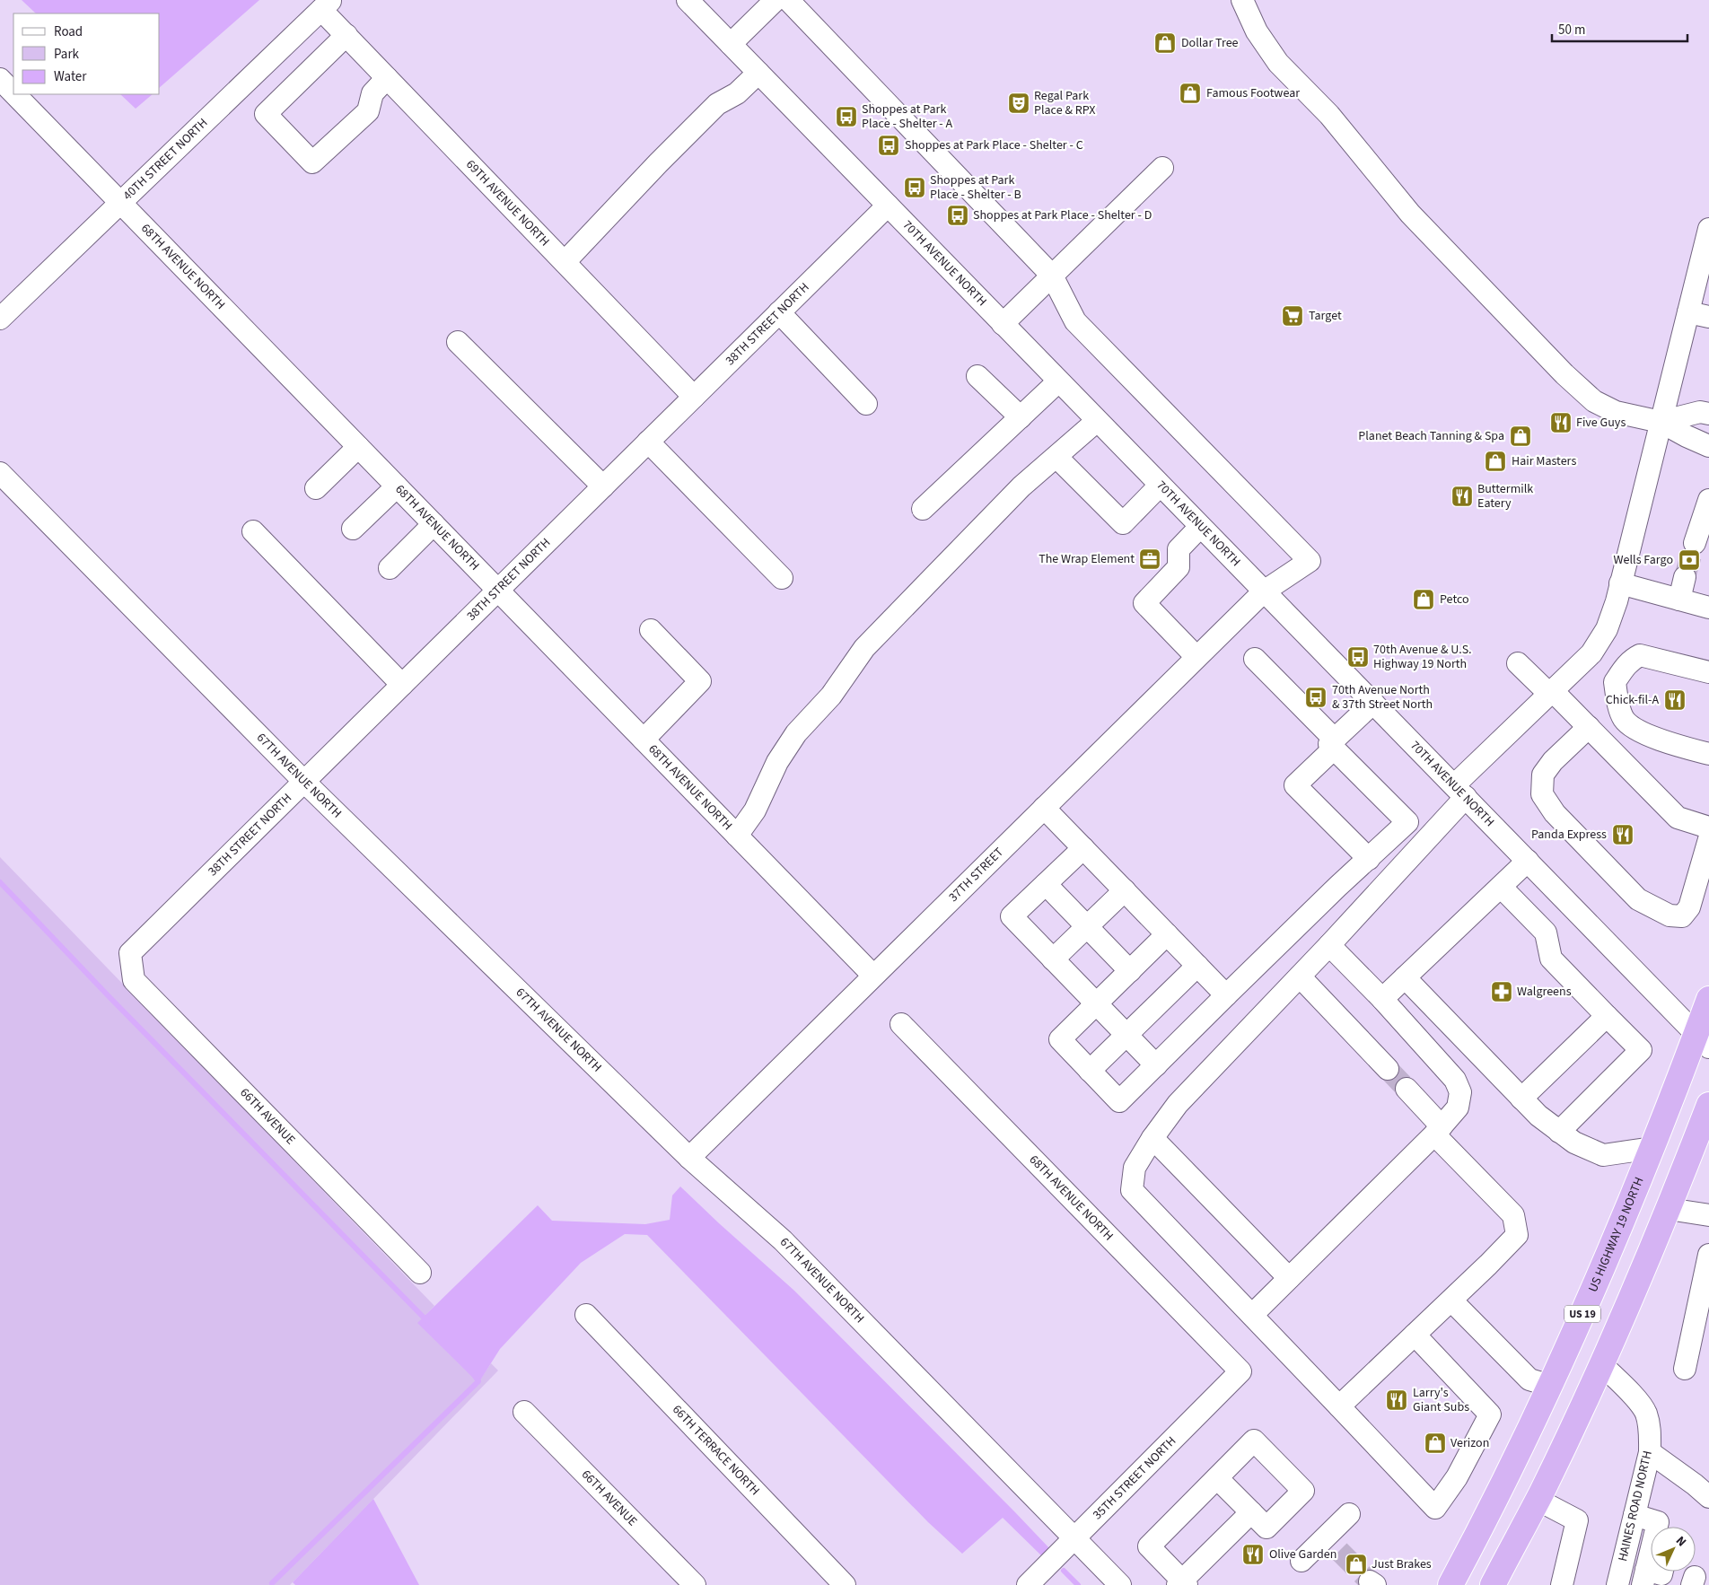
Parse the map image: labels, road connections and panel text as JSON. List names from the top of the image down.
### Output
{
  "streets": {
    "highway": ["US HIGHWAY 19 NORTH", "US 19"],
    "street": [
      "40TH STREET NORTH",
      "69TH AVENUE NORTH",
      "70TH AVENUE NORTH",
      "68TH AVENUE NORTH",
      "38TH STREET NORTH",
      "67TH AVENUE NORTH",
      "37TH STREET",
      "66TH AVENUE",
      "66TH TERRACE NORTH",
      "35TH STREET NORTH",
      "HAINES ROAD NORTH"
    ]
  },
  "crossings": [
    ["40TH STREET NORTH", "69TH AVENUE NORTH"],
    ["40TH STREET NORTH", "68TH AVENUE NORTH"],
    ["69TH AVENUE NORTH", "38TH STREET NORTH"],
    ["70TH AVENUE NORTH", "38TH STREET NORTH"],
    ["70TH AVENUE NORTH", "37TH STREET"],
    ["70TH AVENUE NORTH", "US HIGHWAY 19 NORTH"],
    ["68TH AVENUE NORTH", "38TH STREET NORTH"],
    ["68TH AVENUE NORTH", "37TH STREET"],
    ["68TH AVENUE NORTH", "35TH STREET NORTH"],
    ["38TH STREET NORTH", "67TH AVENUE NORTH"],
    ["38TH STREET NORTH", "66TH AVENUE"],
    ["67TH AVENUE NORTH", "37TH STREET"],
    ["67TH AVENUE NORTH", "35TH STREET NORTH"],
    ["US 19", "HAINES ROAD NORTH"]
  ],
  "places": {
    "shop": [
      "Dollar Tree",
      "Famous Footwear",
      "Planet Beach Tanning & Spa",
      "Hair Masters",
      "Petco",
      "Verizon",
      "Just Brakes"
    ],
    "theatre": ["Regal Park Place & RPX"],
    "bus stop": [
      "Shoppes at Park Place - Shelter - A",
      "Shoppes at Park Place - Shelter - C",
      "Shoppes at Park Place - Shelter - B",
      "Shoppes at Park Place - Shelter - D",
      "70th Avenue & U.S. Highway 19 North",
      "70th Avenue North & 37th Street North"
    ],
    "supermarket": ["Target"],
    "restaurant": [
      "Five Guys",
      "Buttermilk Eatery",
      "Chick-fil-A",
      "Panda Express",
      "Larry's Giant Subs",
      "Olive Garden"
    ],
    "office": ["The Wrap Element"],
    "bank": ["Wells Fargo"],
    "pharmacy": ["Walgreens"]
  },
  "legend": ["Road", "Park", "Water"],
  "scale_bar": "50 m",
  "north": "top right"
}
